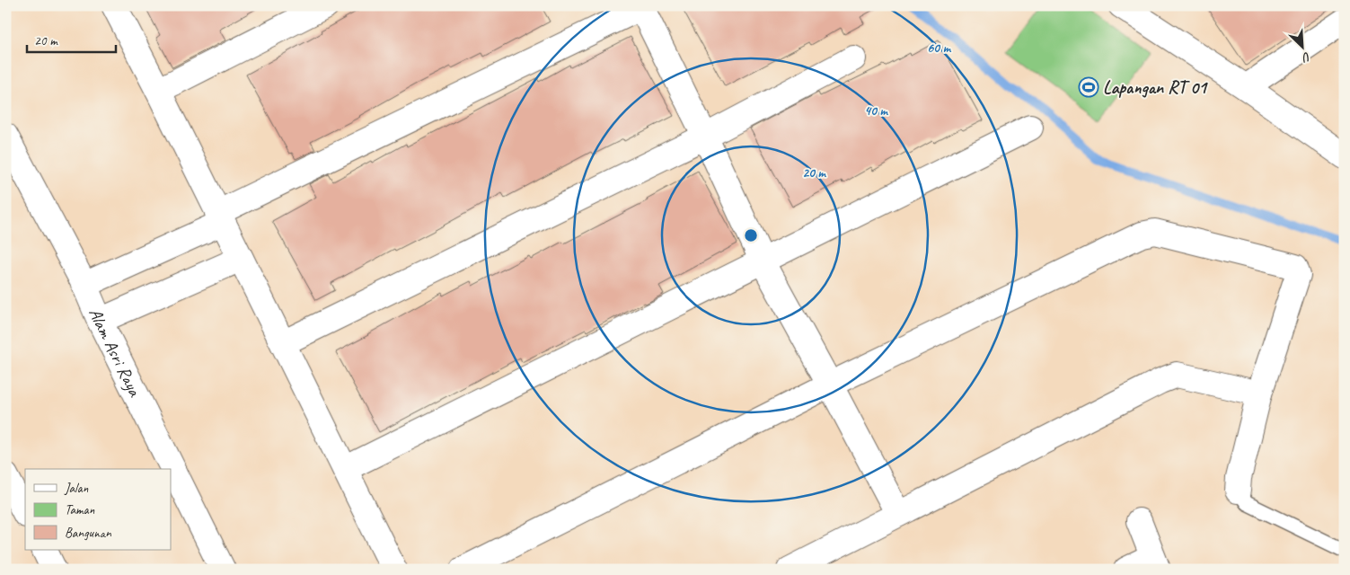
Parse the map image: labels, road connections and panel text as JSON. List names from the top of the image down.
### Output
{
  "streets": {
    "street": ["Alam Asri Raya"]
  },
  "places": {
    "sports": ["Lapangan RT 01"]
  },
  "legend": ["Jalan", "Taman", "Bangunan"],
  "scale_bar": "20 m",
  "north": "bottom right",
  "rings": ["60 m", "40 m", "20 m"]
}
